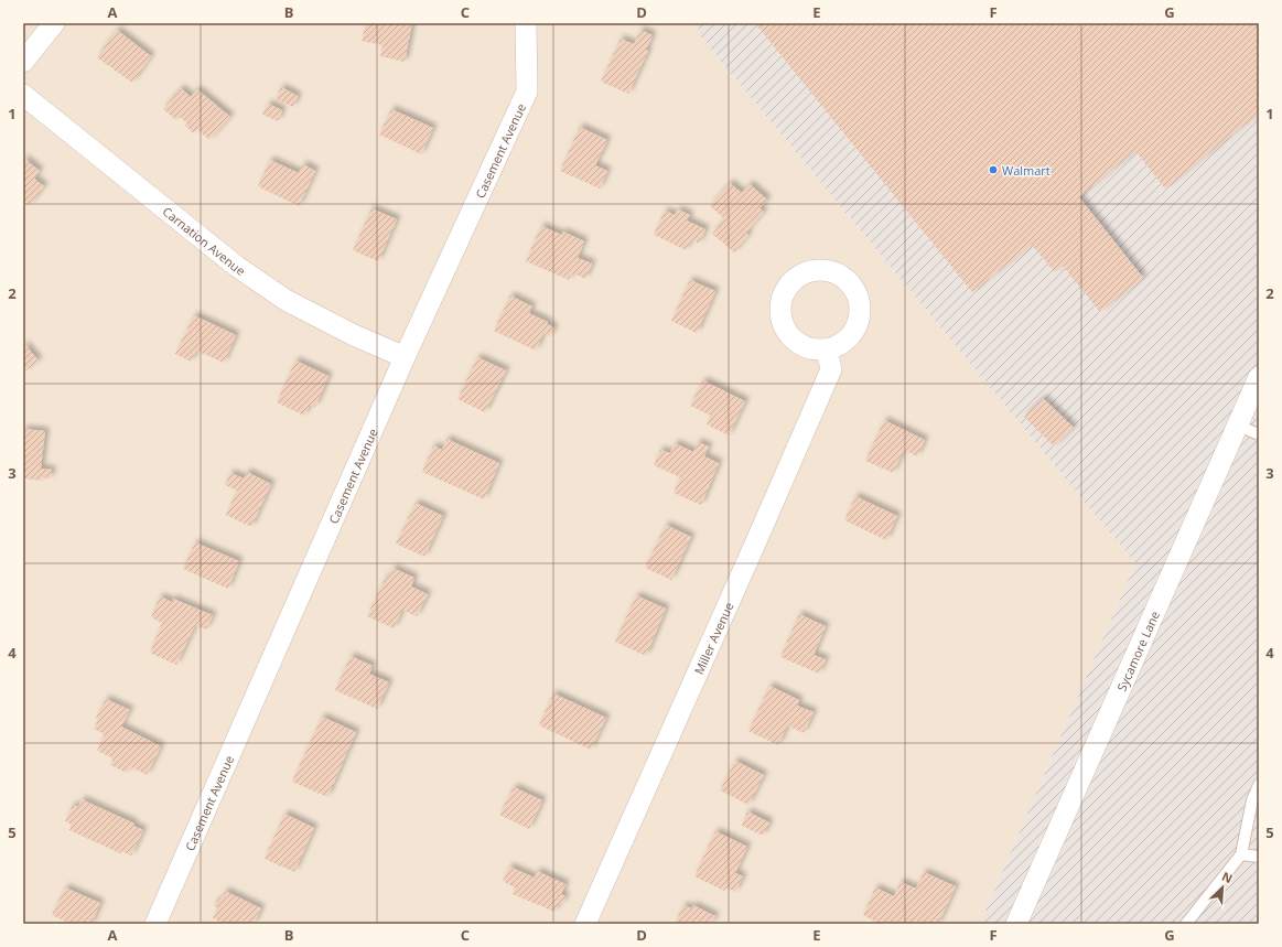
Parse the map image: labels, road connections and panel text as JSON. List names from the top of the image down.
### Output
{
  "streets": {
    "street": [
      "Casement Avenue",
      "Carnation Avenue",
      "Miller Avenue",
      "Sycamore Lane"
    ]
  },
  "crossings": [
    ["Casement Avenue", "Carnation Avenue"]
  ],
  "places": ["Walmart"],
  "north": "top right",
  "grid": {
    "columns": [
      "A",
      "B",
      "C",
      "D",
      "E",
      "F",
      "G"
    ],
    "rows": [
      "1",
      "2",
      "3",
      "4",
      "5"
    ]
  }
}
